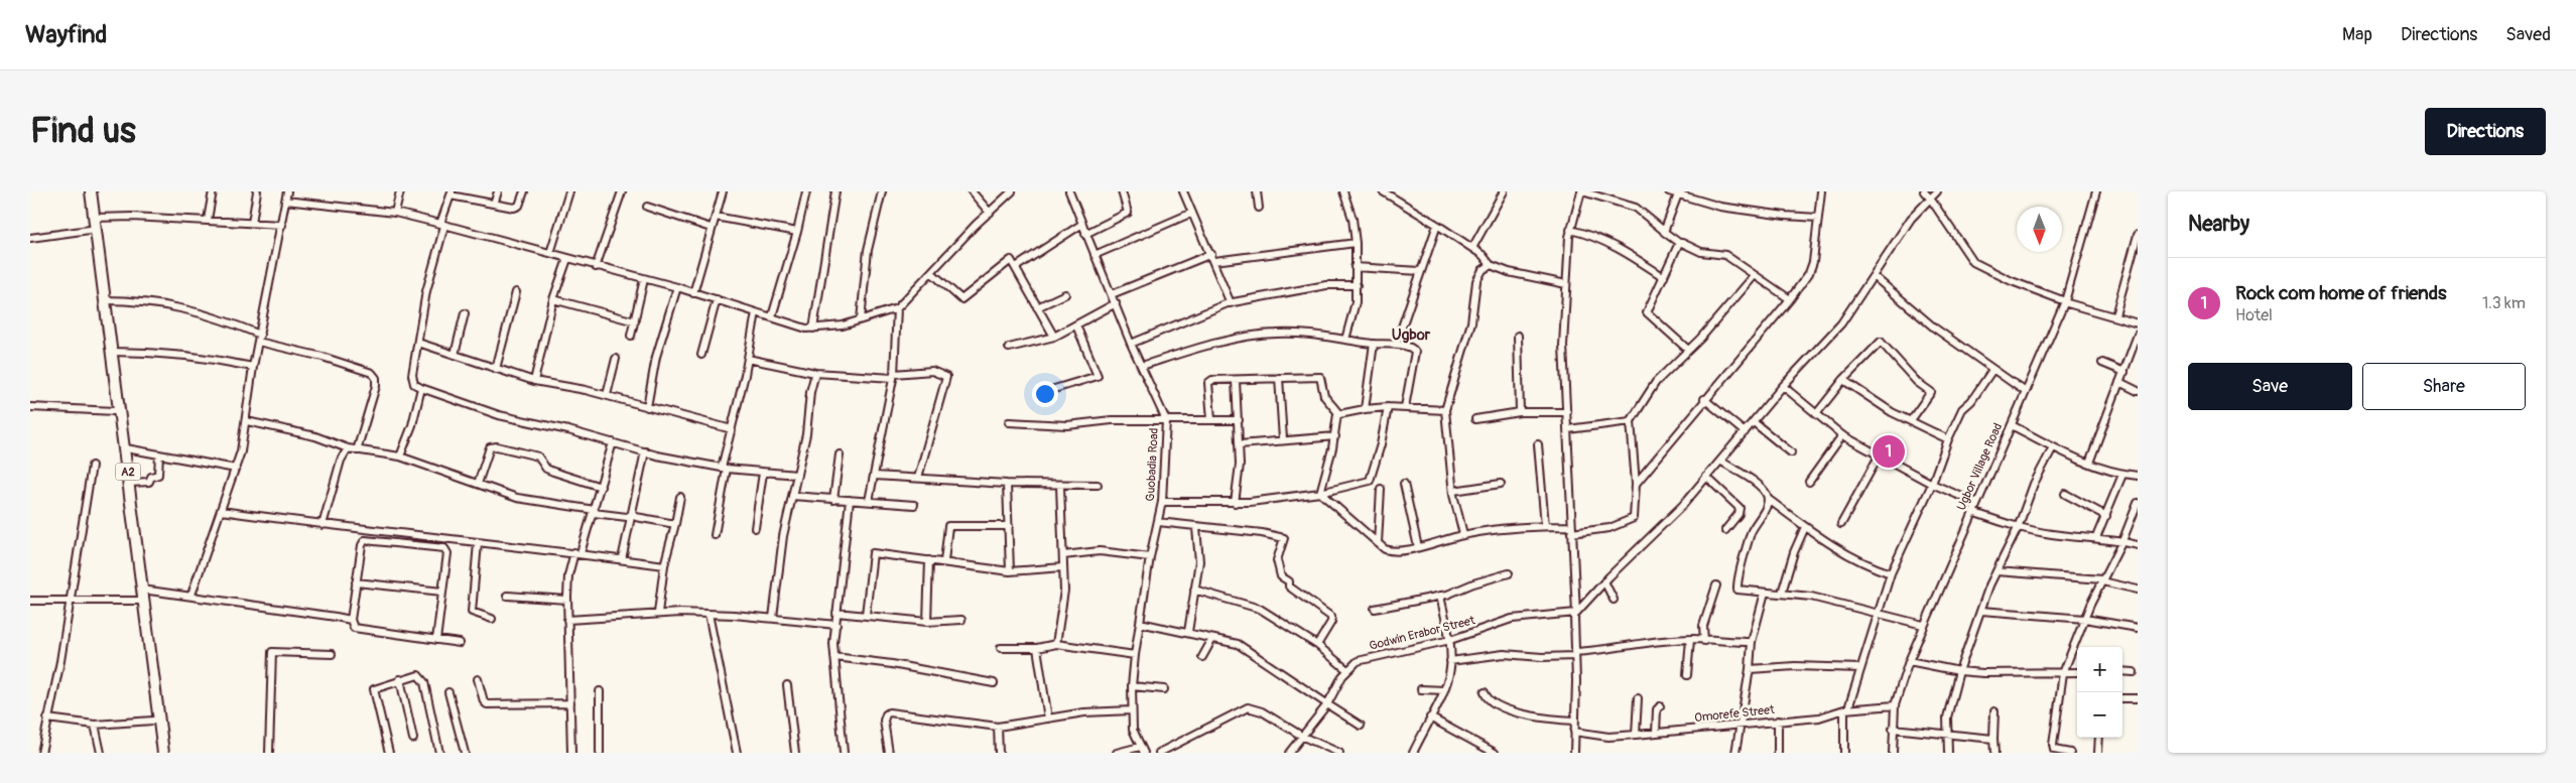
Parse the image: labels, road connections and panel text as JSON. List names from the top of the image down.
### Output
{
  "streets": {
    "highway": ["A2"],
    "street": [
      "Guobadia Road",
      "Ugbor Village Road",
      "Godwin Erabor Street",
      "Omorefe Street"
    ]
  },
  "crossings": [
    ["Ugbor Village Road", "Omorefe Street"]
  ],
  "districts": ["Ugbor"],
  "north": "bottom",
  "page": {
    "header": "Wayfind",
    "nav": ["Map", "Directions", "Saved"],
    "buttons": [
      "Directions",
      ["Save", "Share"]
    ],
    "title": "Find us",
    "heading": "Nearby",
    "list": [
      {
        "mark": "1",
        "name": "Rock com home of friends",
        "note": "Hotel",
        "value": "1.3 km"
      }
    ],
    "pins": "1",
    "map_buttons": ["+", "−"]
  }
}
